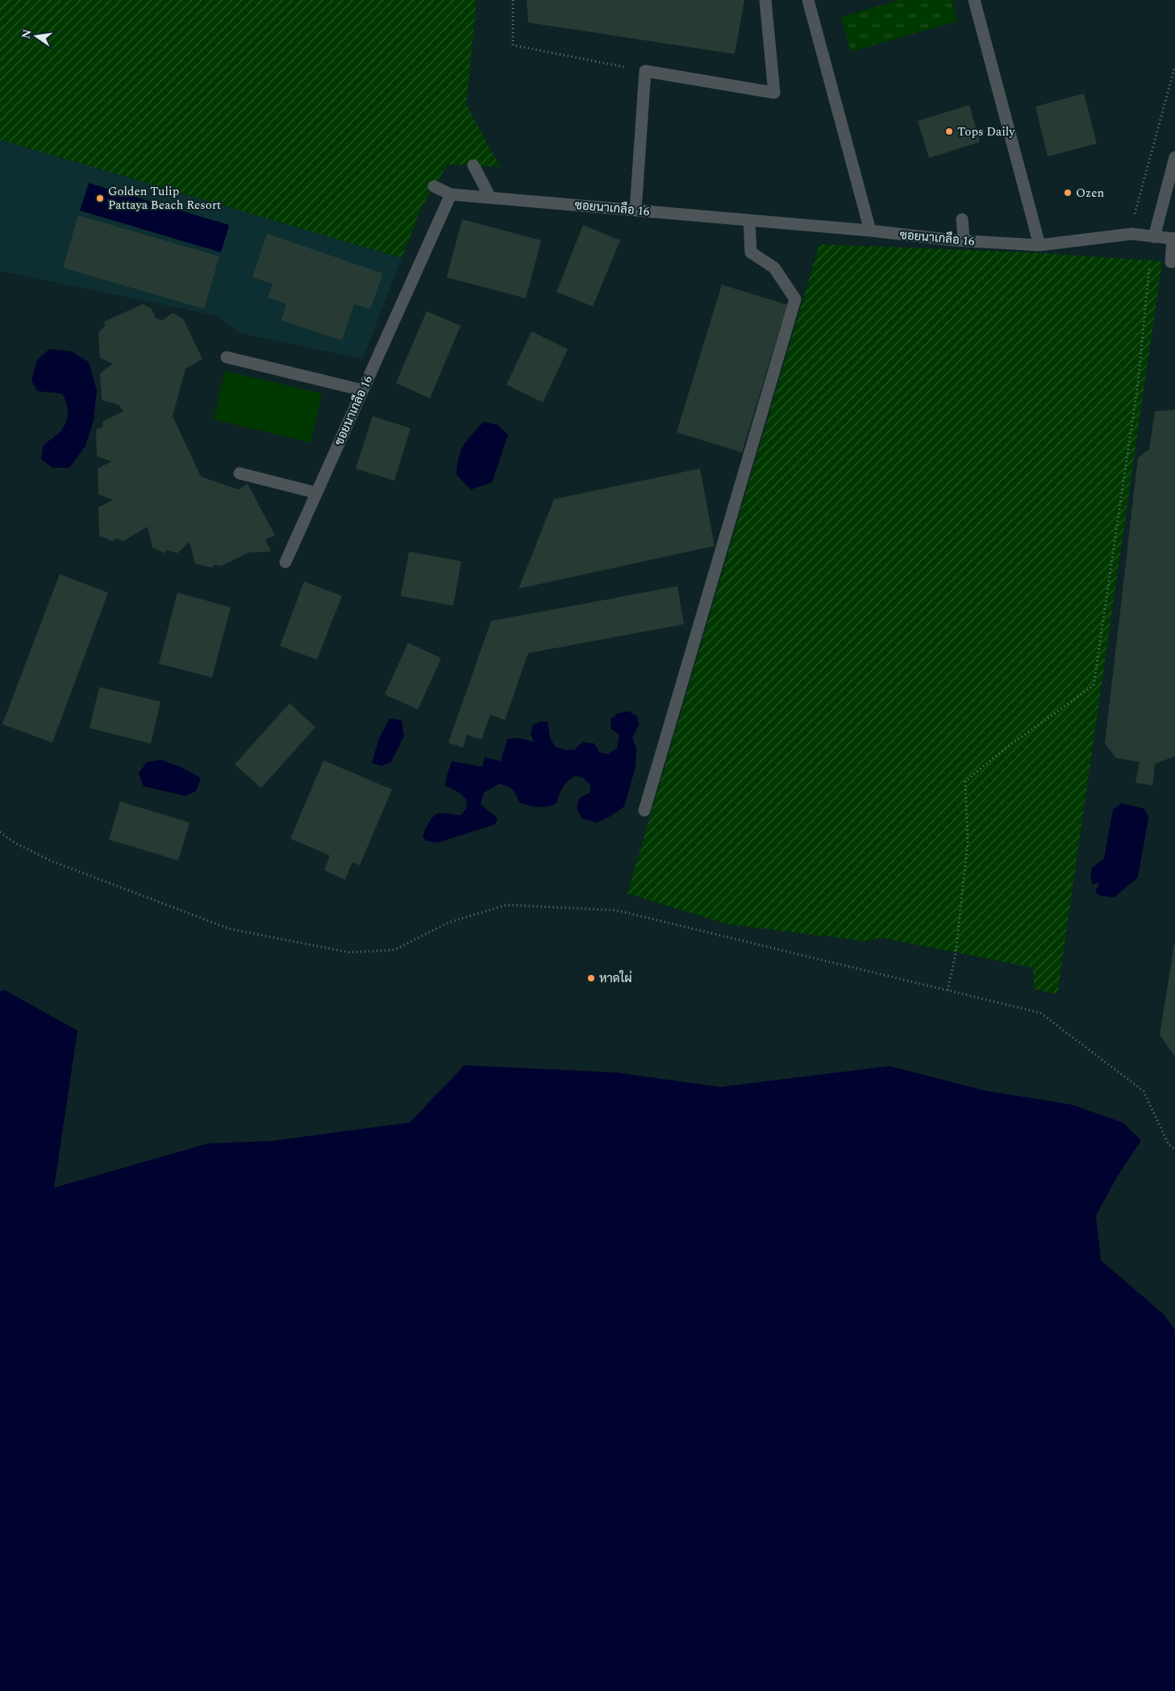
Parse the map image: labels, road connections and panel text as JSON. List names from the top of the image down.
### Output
{
  "streets": {
    "street": ["ซอยนาเกลือ 16"]
  },
  "places": [
    "Tops Daily",
    "Ozen",
    "Golden Tulip Pattaya Beach Resort",
    "หาดใผ่"
  ],
  "north": "left"
}
